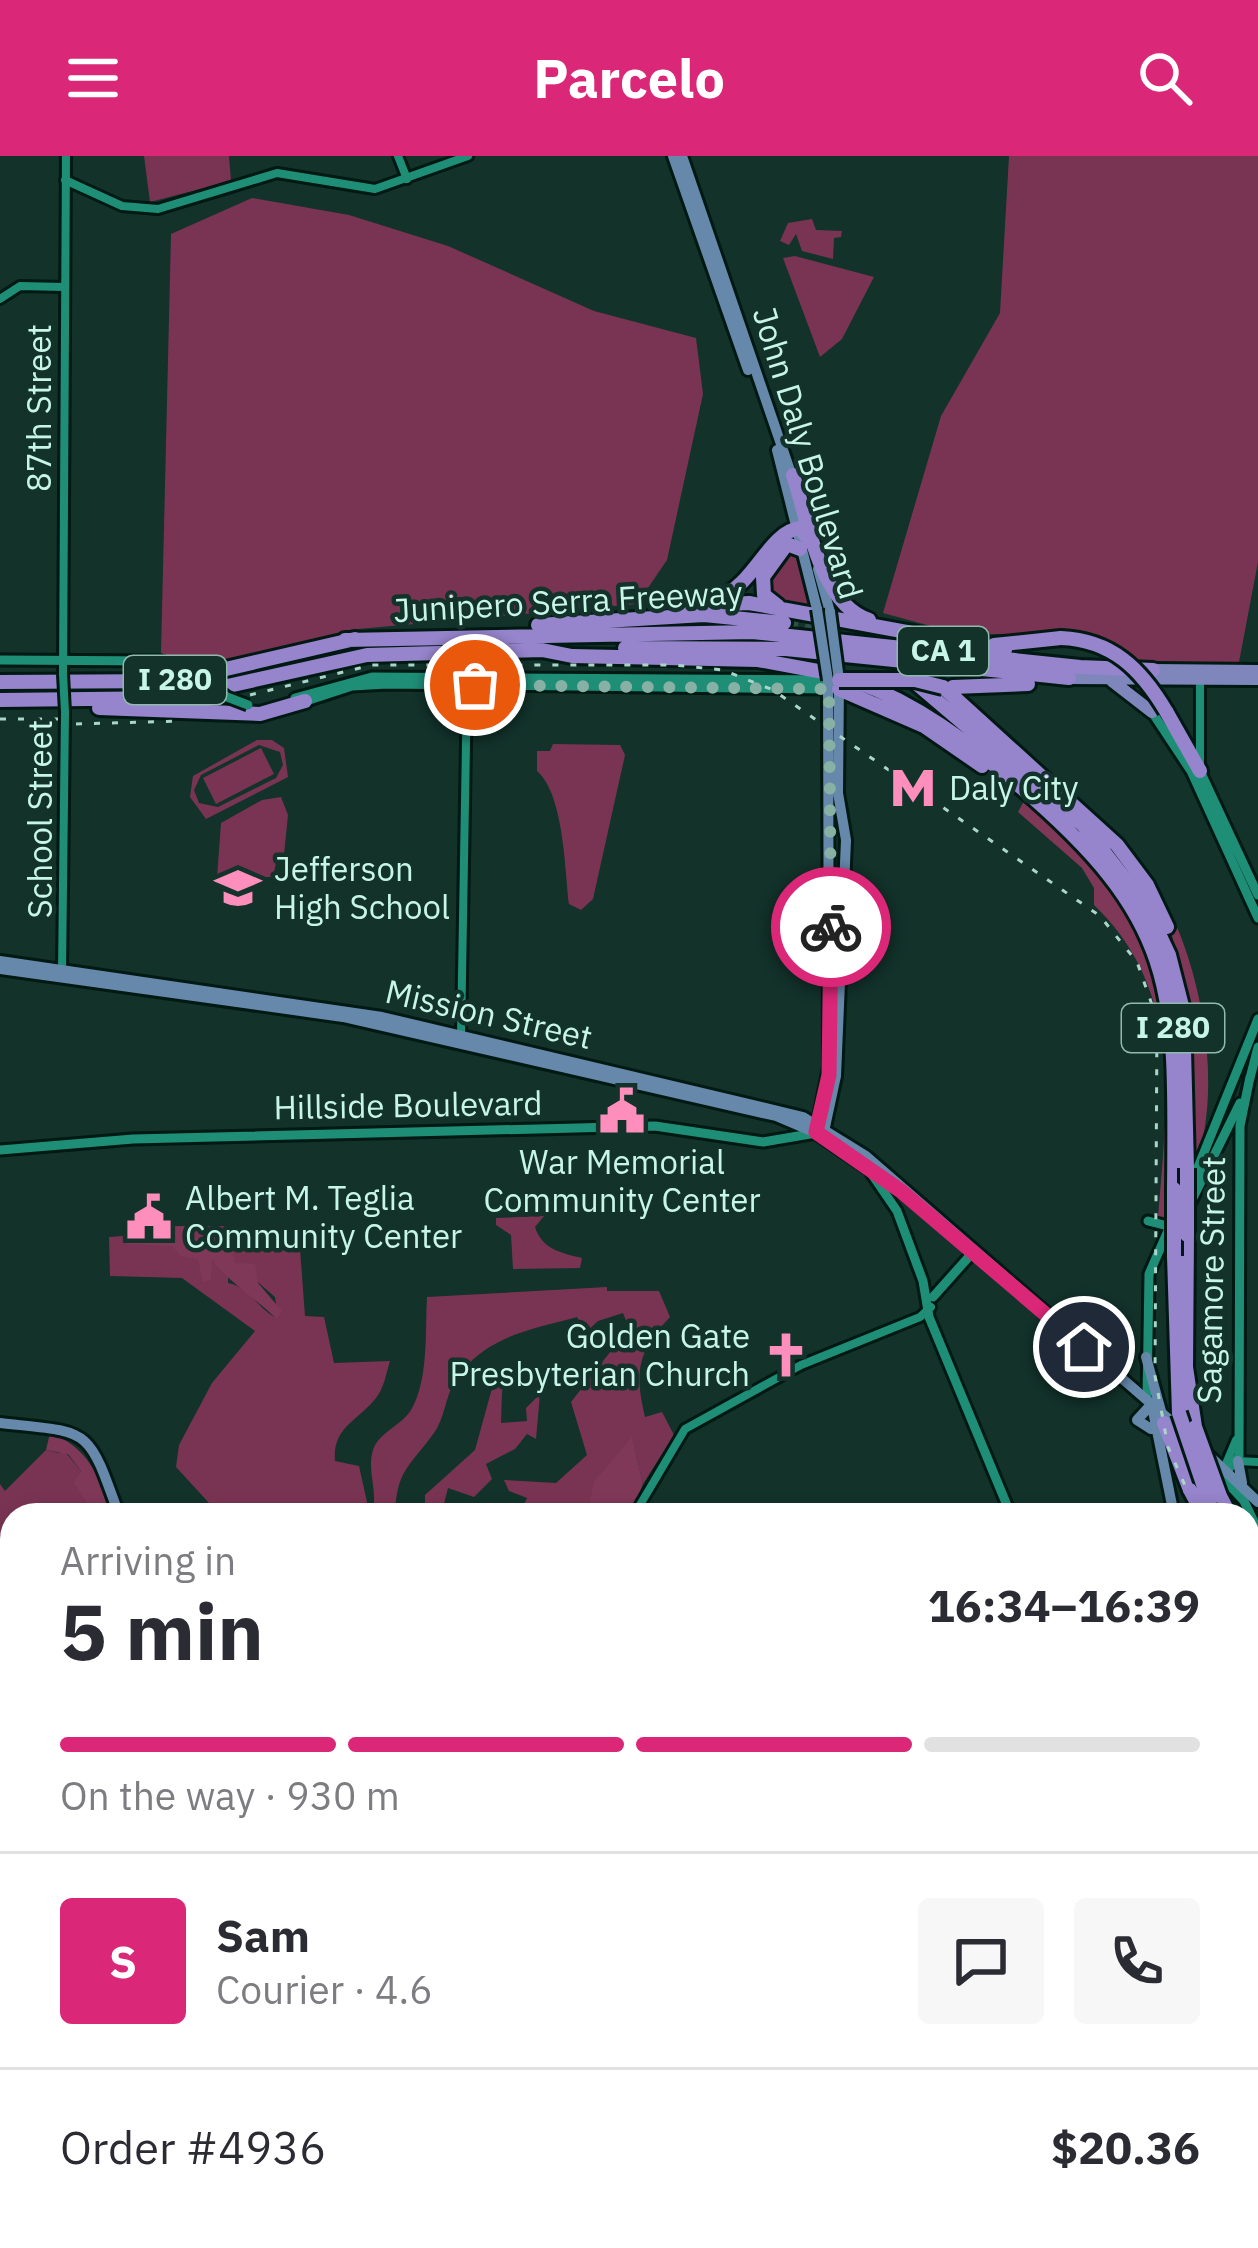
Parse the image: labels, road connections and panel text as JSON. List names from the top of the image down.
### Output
{
  "streets": {
    "highway": ["Junipero Serra Freeway", "CA 1", "I 280"],
    "main road": [
      "John Daly Boulevard",
      "Mission Street",
      "Hillside Boulevard",
      "Sagamore Street"
    ],
    "street": ["87th Street", "School Street"]
  },
  "crossings": [
    ["87th Street", "School Street"],
    ["John Daly Boulevard", "Junipero Serra Freeway"],
    ["John Daly Boulevard", "I 280"],
    ["John Daly Boulevard", "Mission Street"],
    ["John Daly Boulevard", "Hillside Boulevard"],
    ["Junipero Serra Freeway", "CA 1"],
    ["Junipero Serra Freeway", "I 280"],
    ["School Street", "Mission Street"],
    ["Mission Street", "Hillside Boulevard"]
  ],
  "places": {
    "metro station": ["Daly City"],
    "school or university": ["Jefferson High School"],
    "public building": ["War Memorial Community Center", "Albert M. Teglia Community Center"],
    "church": ["Golden Gate Presbyterian Church"]
  },
  "page": {
    "header": "Parcelo",
    "heading": ["5 min", "Arriving in", "16:34–16:39"],
    "panel": [
      "Sam",
      "Courier · 4.6",
      "Order #4936",
      "$20.36"
    ],
    "bar": "On the way · 930 m",
    "round": "S"
  }
}
